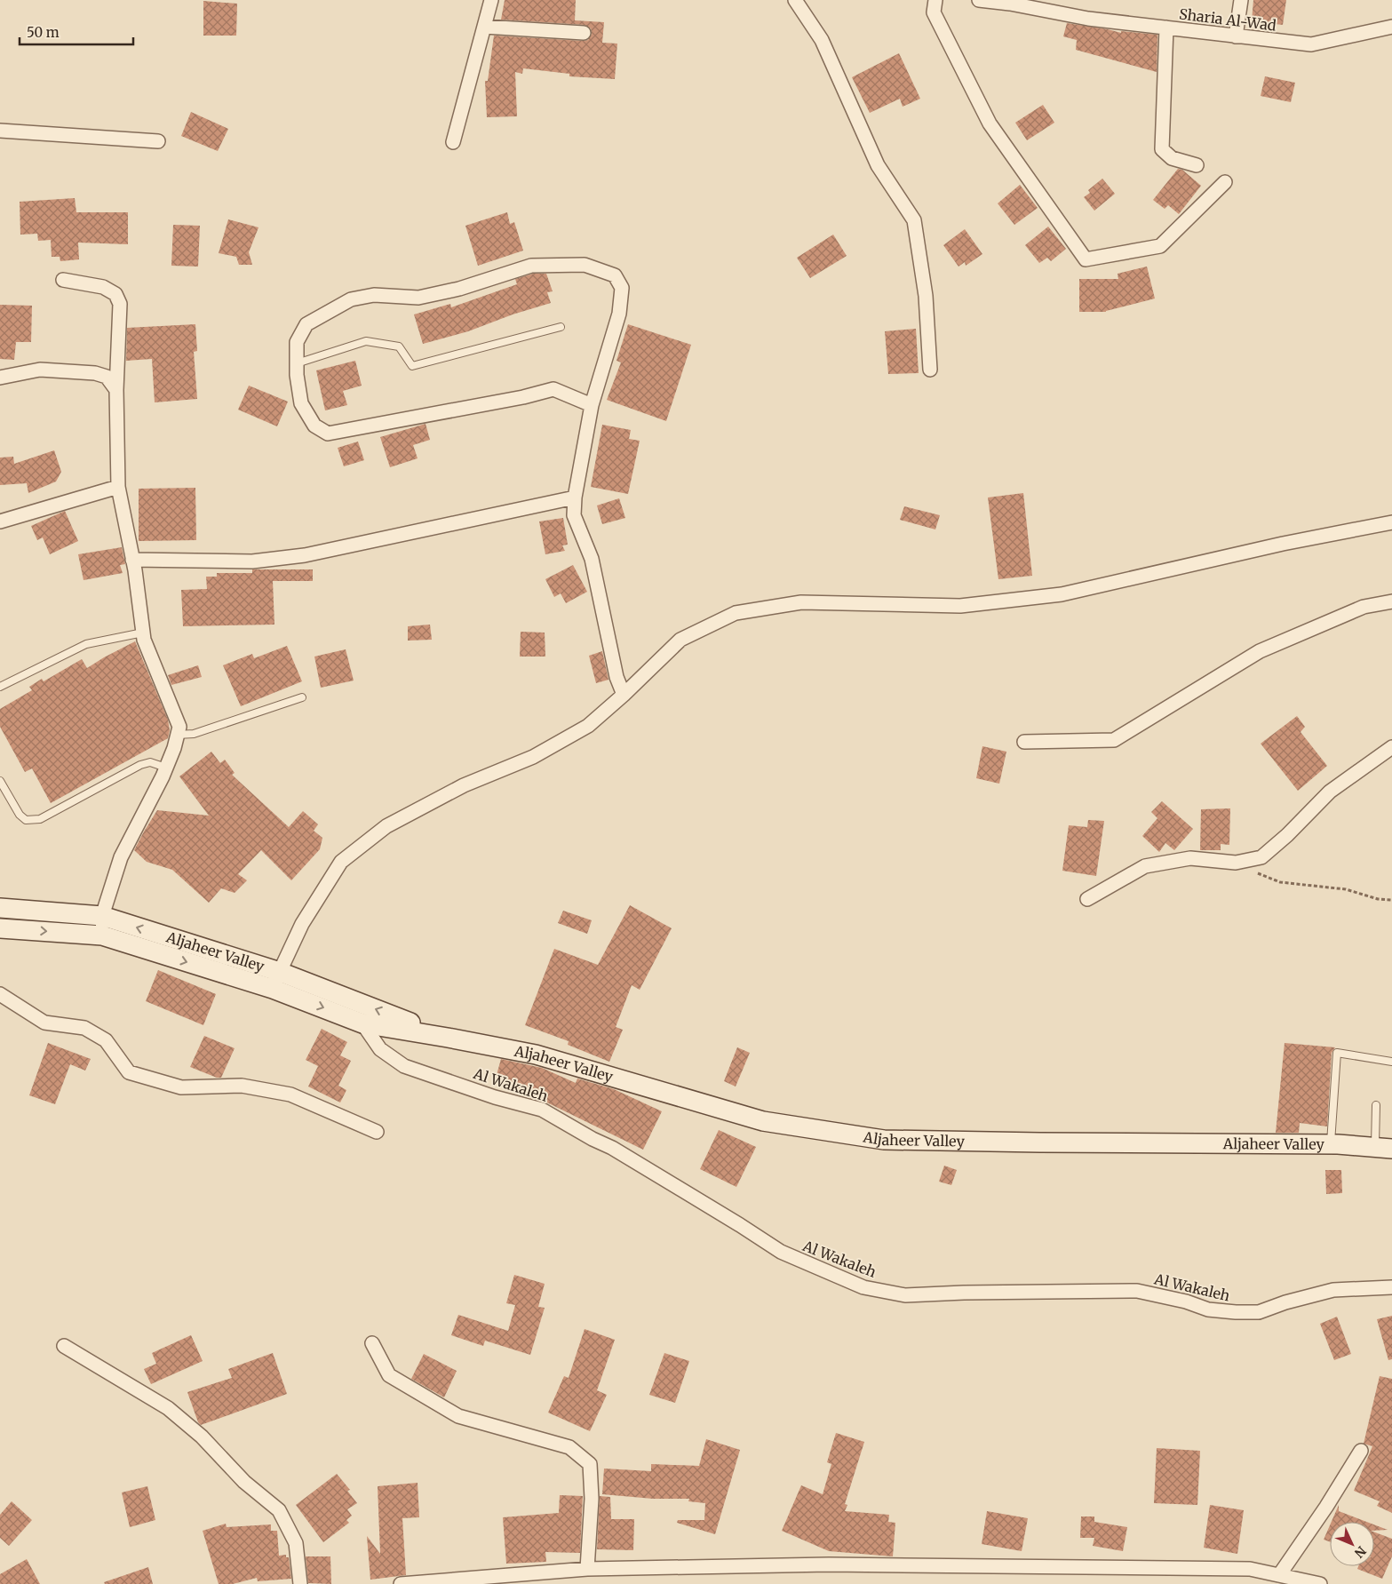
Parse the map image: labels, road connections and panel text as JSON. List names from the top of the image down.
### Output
{
  "streets": {
    "street": ["Sharia Al-Wad", "Aljaheer Valley", "Al Wakaleh"]
  },
  "crossings": [
    ["Aljaheer Valley", "Al Wakaleh"]
  ],
  "scale_bar": "50 m",
  "north": "bottom right"
}
